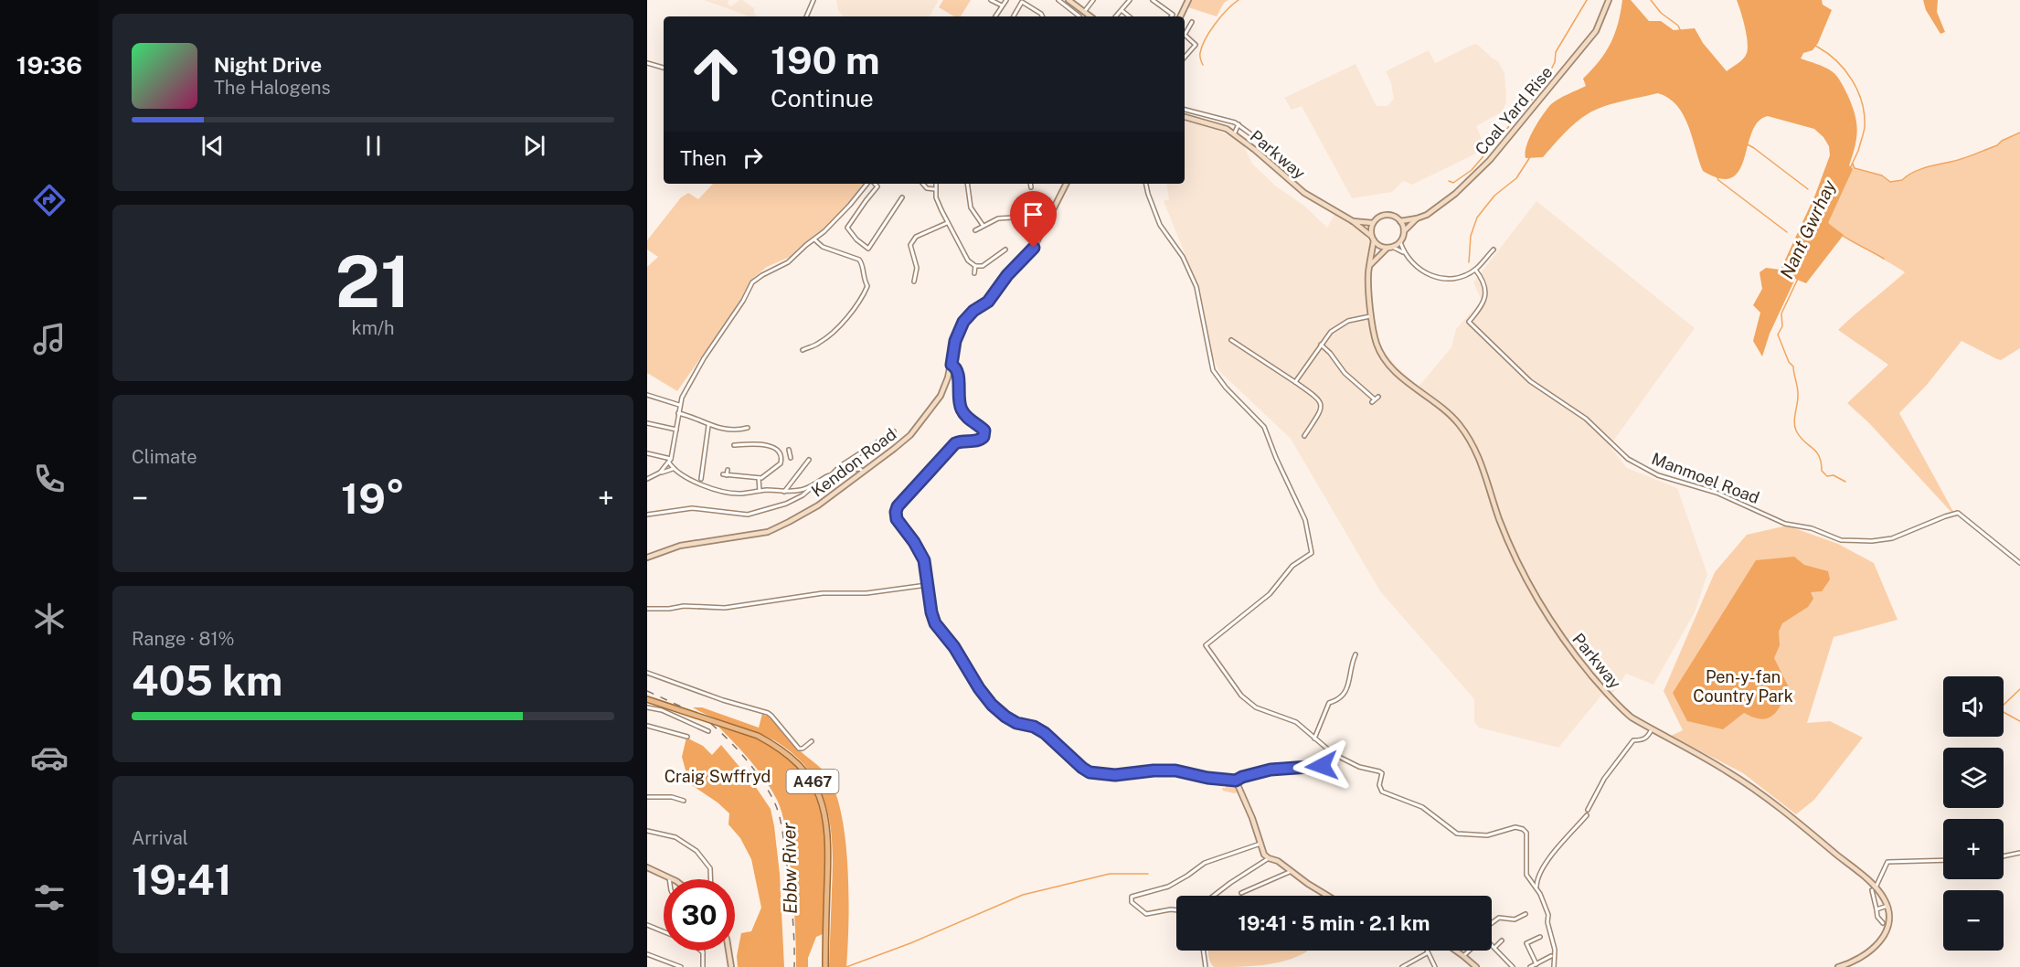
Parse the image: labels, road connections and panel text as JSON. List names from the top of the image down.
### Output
{
  "streets": {
    "main road": ["A467"],
    "street": [
      "Coal Yard Rise",
      "Parkway",
      "Kendon Road",
      "Manmoel Road"
    ]
  },
  "crossings": [
    ["Coal Yard Rise", "Parkway"]
  ],
  "water": ["Nant Gwrhay", "Ebbw River"],
  "parks": ["Pen-y-fan Country Park", "Craig Swffryd"],
  "page": {
    "tabs": "19:36",
    "turn": ["190 m", "Continue"],
    "song": ["Night Drive", "The Halogens"],
    "then": "Then",
    "tile": [
      ["21", "km/h"],
      "Climate",
      ["Range · 81%", "405 km"],
      ["Arrival", "19:41"]
    ],
    "heat": ["−", "19°", "+"],
    "map_buttons": ["+", "−"],
    "limit": "30",
    "trip": "19:41 · 5 min · 2.1 km"
  }
}
